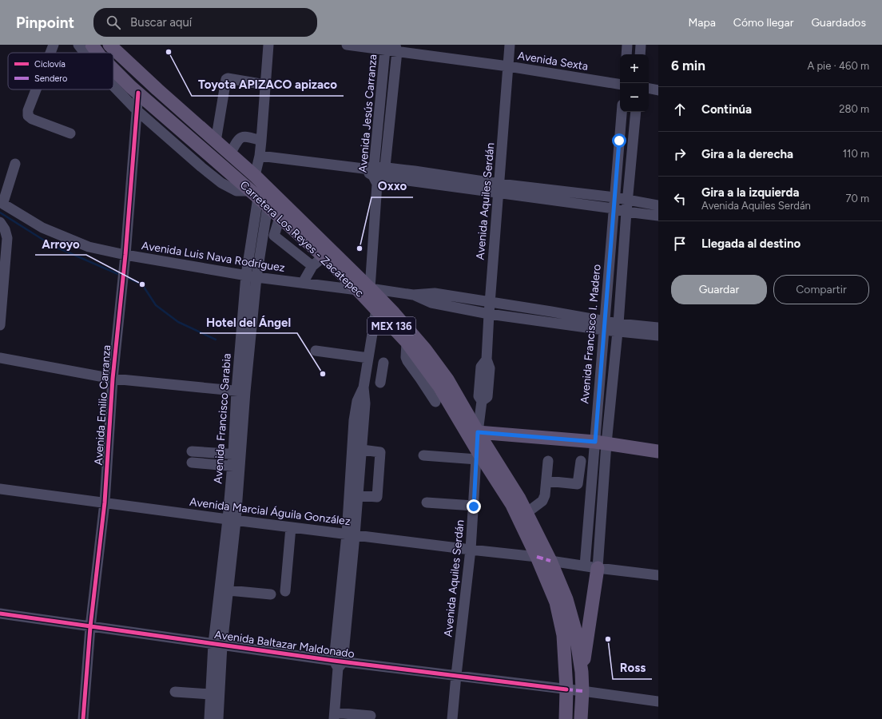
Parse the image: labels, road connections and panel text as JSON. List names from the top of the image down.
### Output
{
  "streets": {
    "main road": ["Carretera Los Reyes - Zacatepec", "MEX 136"],
    "street": [
      "Avenida Sexta",
      "Avenida Jesús Carranza",
      "Avenida Aquiles Serdán",
      "Avenida Luis Nava Rodríguez",
      "Avenida Francisco I. Madero",
      "Avenida Emilio Carranza",
      "Avenida Francisco Sarabia",
      "Avenida Marcial Águila González",
      "Avenida Baltazar Maldonado"
    ]
  },
  "crossings": [
    ["Avenida Sexta", "Avenida Jesús Carranza"],
    ["Avenida Sexta", "Avenida Aquiles Serdán"],
    ["Avenida Jesús Carranza", "Carretera Los Reyes - Zacatepec"],
    ["Avenida Jesús Carranza", "Avenida Luis Nava Rodríguez"],
    ["Avenida Aquiles Serdán", "Carretera Los Reyes - Zacatepec"],
    ["Avenida Aquiles Serdán", "Avenida Luis Nava Rodríguez"],
    ["Avenida Aquiles Serdán", "Avenida Marcial Águila González"],
    ["Avenida Aquiles Serdán", "Avenida Baltazar Maldonado"],
    ["Carretera Los Reyes - Zacatepec", "Avenida Luis Nava Rodríguez"],
    ["Carretera Los Reyes - Zacatepec", "MEX 136"],
    ["Carretera Los Reyes - Zacatepec", "Avenida Emilio Carranza"],
    ["Carretera Los Reyes - Zacatepec", "Avenida Francisco Sarabia"],
    ["Carretera Los Reyes - Zacatepec", "Avenida Marcial Águila González"],
    ["Carretera Los Reyes - Zacatepec", "Avenida Baltazar Maldonado"],
    ["Avenida Luis Nava Rodríguez", "Avenida Francisco I. Madero"],
    ["Avenida Luis Nava Rodríguez", "Avenida Emilio Carranza"],
    ["Avenida Luis Nava Rodríguez", "Avenida Francisco Sarabia"],
    ["MEX 136", "Avenida Baltazar Maldonado"],
    ["Avenida Emilio Carranza", "Avenida Marcial Águila González"],
    ["Avenida Emilio Carranza", "Avenida Baltazar Maldonado"],
    ["Avenida Francisco Sarabia", "Avenida Marcial Águila González"],
    ["Avenida Francisco Sarabia", "Avenida Baltazar Maldonado"]
  ],
  "places": [
    "Toyota APIZACO apizaco",
    "Oxxo",
    "Arroyo",
    "Hotel del Ángel",
    "Ross"
  ],
  "legend": ["Ciclovía", "Sendero"],
  "page": {
    "header": "Pinpoint",
    "search": "Buscar aquí",
    "nav": ["Mapa", "Cómo llegar", "Guardados"],
    "heading": ["6 min", "A pie · 460 m"],
    "map_buttons": ["+", "−"],
    "list": [
      ["Continúa", "280 m"],
      ["Gira a la derecha", "110 m"],
      ["Gira a la izquierda", "Avenida Aquiles Serdán", "70 m"],
      "Llegada al destino"
    ],
    "buttons": ["Guardar", "Compartir"]
  }
}
